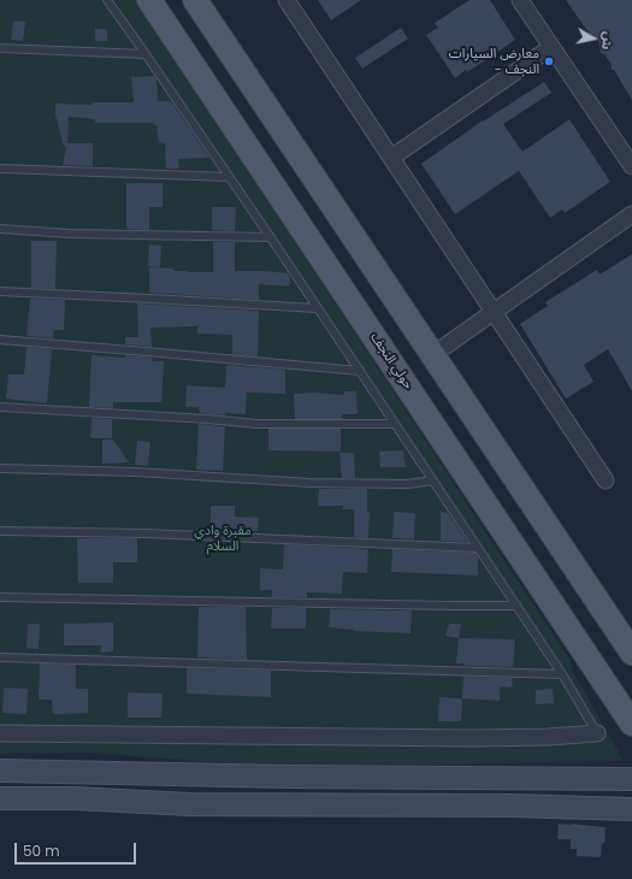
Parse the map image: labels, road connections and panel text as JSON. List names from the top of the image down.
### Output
{
  "streets": {
    "main road": ["حولي النجف"]
  },
  "parks": ["مقبرة وادي السلام"],
  "places": ["معارض السيارات - النجف"],
  "scale_bar": "50 m",
  "north": "right"
}
